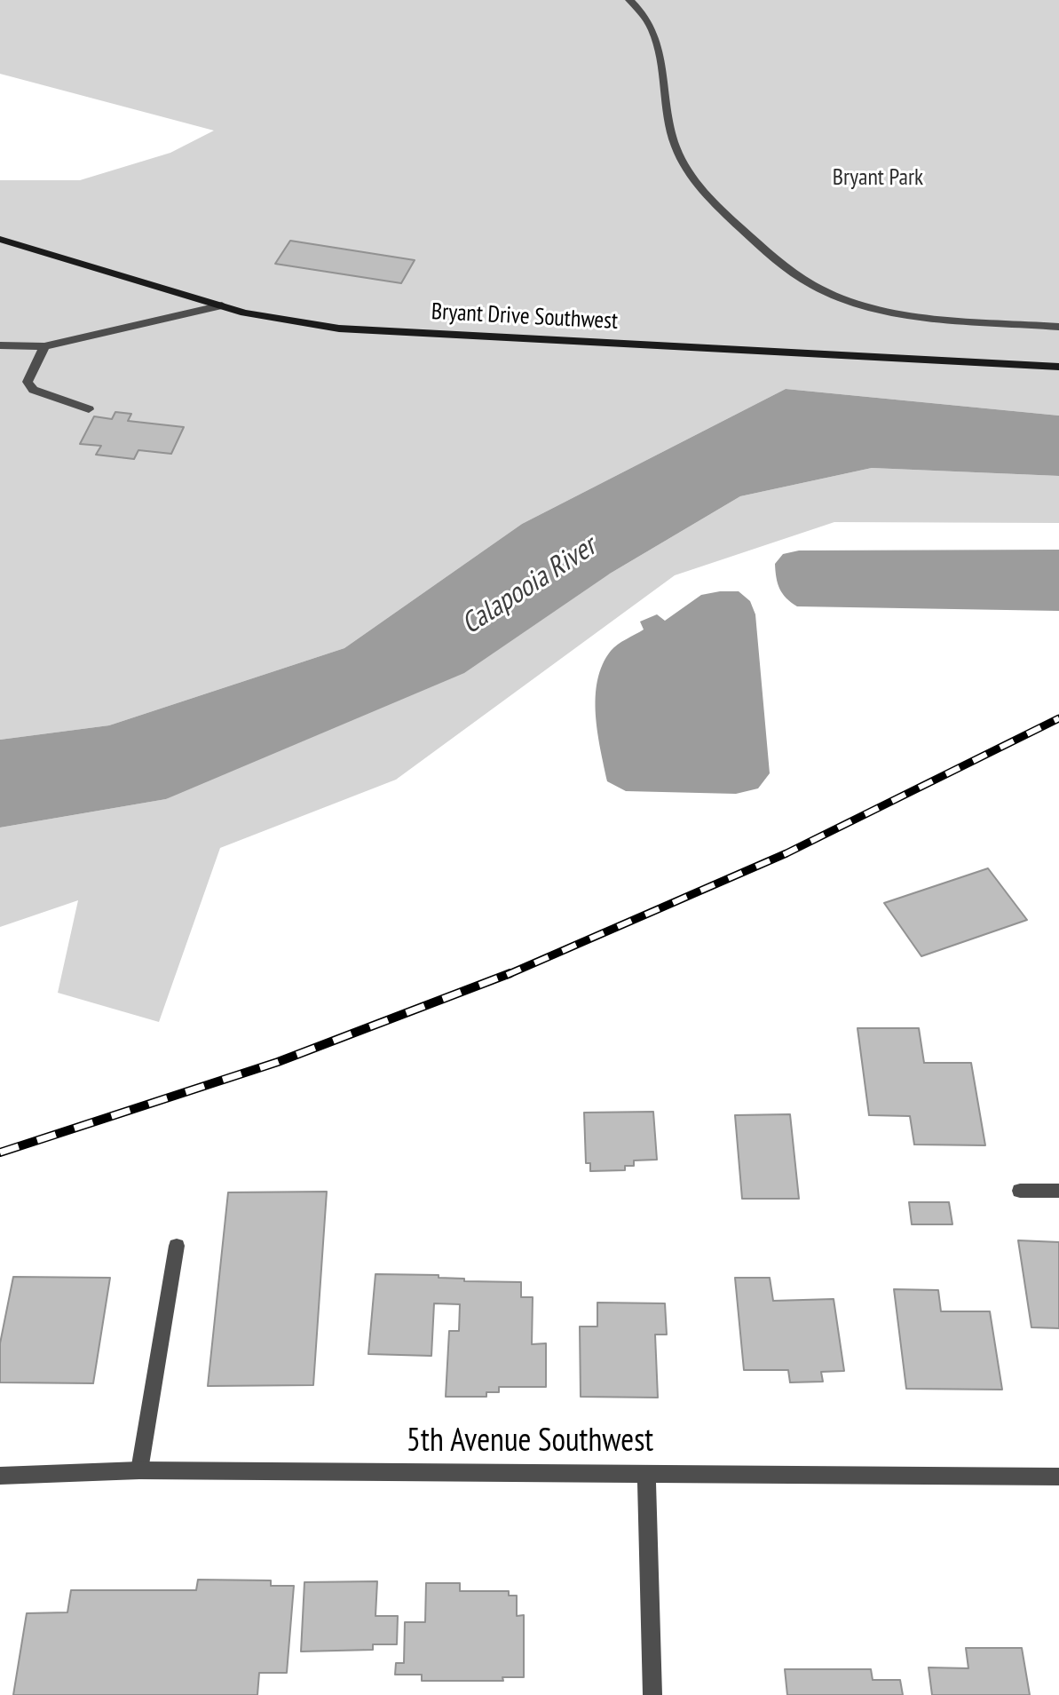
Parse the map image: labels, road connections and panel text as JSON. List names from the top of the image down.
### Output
{
  "streets": {
    "street": ["Bryant Drive Southwest", "5th Avenue Southwest"]
  },
  "water": ["Calapooia River"],
  "parks": ["Bryant Park"]
}
